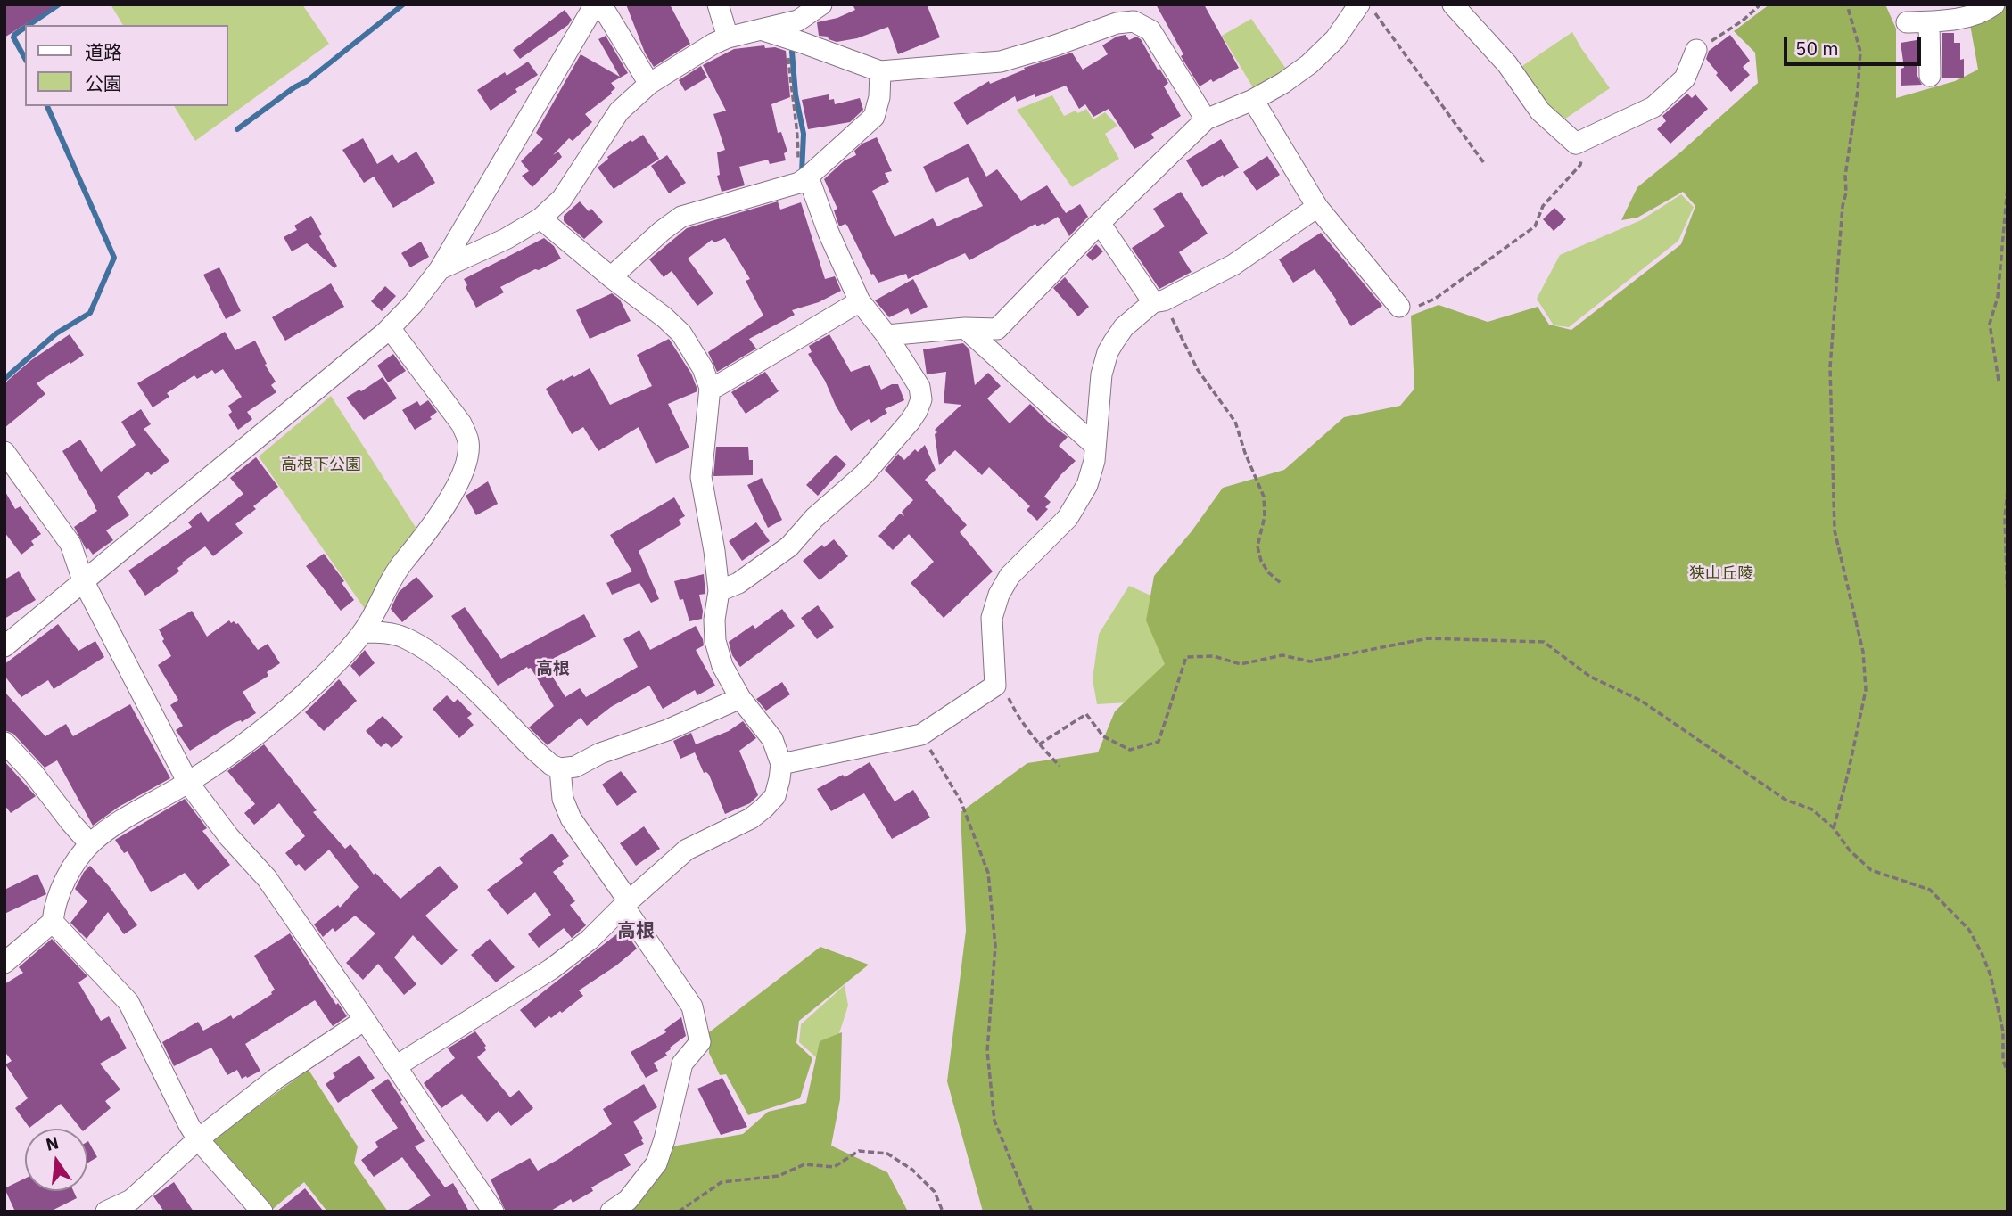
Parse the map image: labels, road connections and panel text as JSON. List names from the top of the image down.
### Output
{
  "districts": ["高根", "高根"],
  "parks": ["高根下公園", "狭山丘陵"],
  "legend": ["道路", "公園"],
  "scale_bar": "50 m",
  "north": "top"
}
